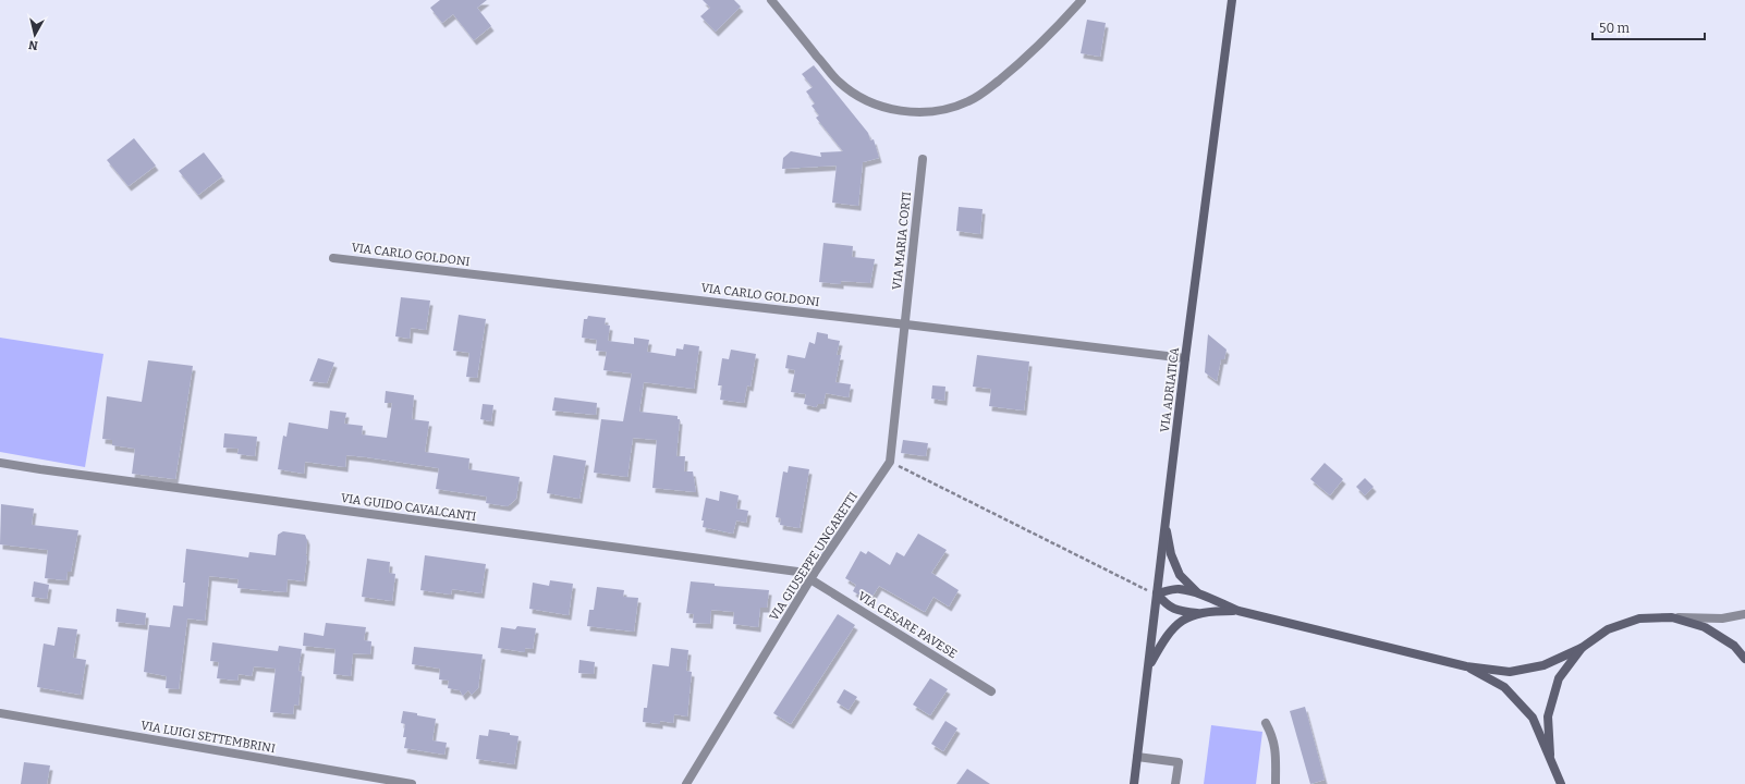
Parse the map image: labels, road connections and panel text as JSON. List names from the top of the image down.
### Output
{
  "streets": {
    "street": [
      "VIA MARIA CORTI",
      "VIA CARLO GOLDONI",
      "VIA ADRIATICA",
      "VIA GUIDO CAVALCANTI",
      "VIA GIUSEPPE UNGARETTI",
      "VIA CESARE PAVESE",
      "VIA LUIGI SETTEMBRINI"
    ]
  },
  "crossings": [
    ["VIA MARIA CORTI", "VIA CARLO GOLDONI"],
    ["VIA MARIA CORTI", "VIA GIUSEPPE UNGARETTI"],
    ["VIA CARLO GOLDONI", "VIA ADRIATICA"],
    ["VIA CARLO GOLDONI", "VIA GIUSEPPE UNGARETTI"],
    ["VIA GUIDO CAVALCANTI", "VIA GIUSEPPE UNGARETTI"],
    ["VIA GUIDO CAVALCANTI", "VIA CESARE PAVESE"],
    ["VIA GIUSEPPE UNGARETTI", "VIA CESARE PAVESE"]
  ],
  "scale_bar": "50 m",
  "north": "bottom"
}
